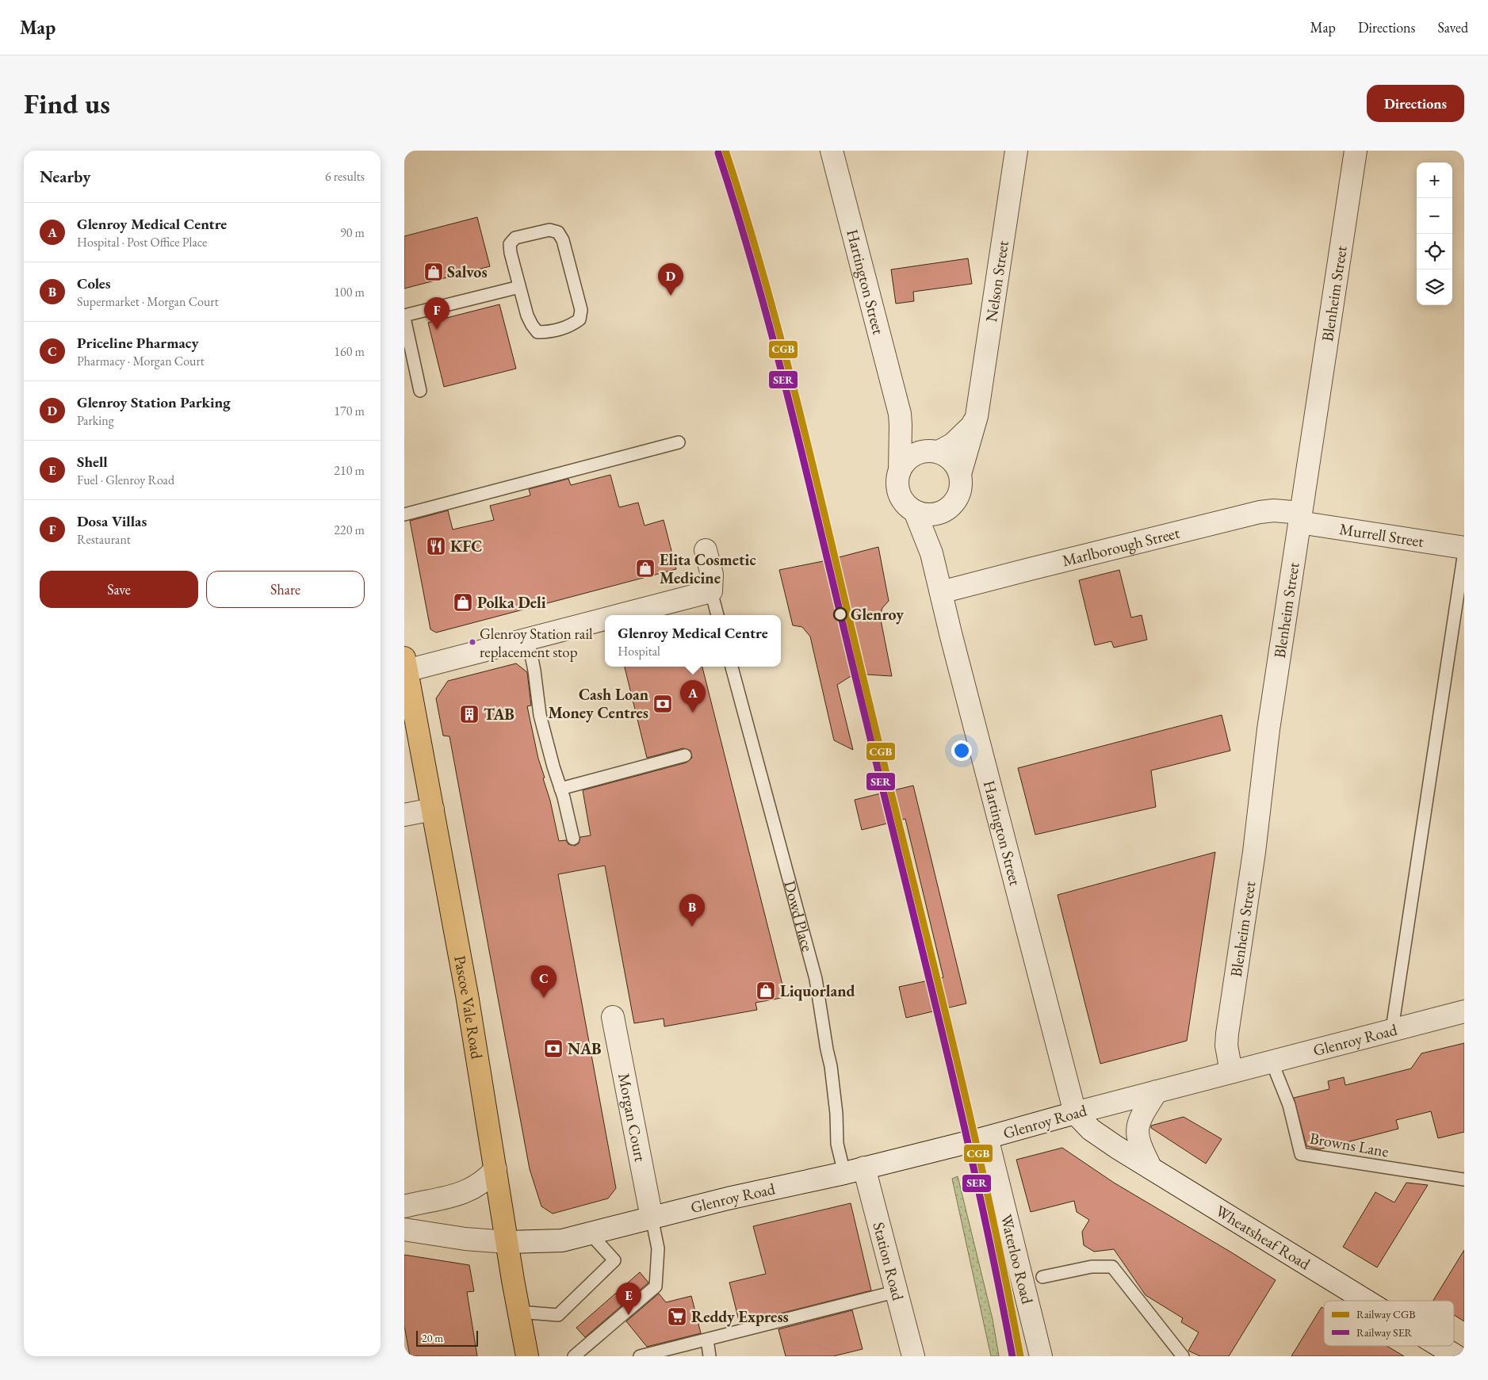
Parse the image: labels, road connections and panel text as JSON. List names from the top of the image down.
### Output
{
  "streets": {
    "main road": ["Pascoe Vale Road"],
    "street": [
      "Nelson Street",
      "Hartington Street",
      "Blenheim Street",
      "Murrell Street",
      "Marlborough Street",
      "Glenroy Road",
      "Morgan Court",
      "Wheatsheaf Road",
      "Waterloo Road",
      "Station Road"
    ],
    "lane": ["Dowd Place", "Browns Lane"]
  },
  "crossings": [
    ["Nelson Street", "Hartington Street"],
    ["Hartington Street", "Marlborough Street"],
    ["Hartington Street", "Glenroy Road"],
    ["Hartington Street", "Wheatsheaf Road"],
    ["Blenheim Street", "Murrell Street"],
    ["Blenheim Street", "Marlborough Street"],
    ["Blenheim Street", "Glenroy Road"],
    ["Murrell Street", "Marlborough Street"],
    ["Dowd Place", "Glenroy Road"],
    ["Dowd Place", "Station Road"],
    ["Pascoe Vale Road", "Glenroy Road"],
    ["Glenroy Road", "Morgan Court"],
    ["Glenroy Road", "Browns Lane"],
    ["Glenroy Road", "Wheatsheaf Road"],
    ["Glenroy Road", "Waterloo Road"],
    ["Glenroy Road", "Station Road"]
  ],
  "places": {
    "shop": [
      "Salvos",
      "Elita Cosmetic Medicine",
      "Polka Deli",
      "Liquorland"
    ],
    "restaurant": ["KFC"],
    "other": ["Glenroy", "Glenroy Station rail replacement stop"],
    "bank": ["Cash Loan Money Centres", "NAB"],
    "building": ["TAB"],
    "supermarket": ["Reddy Express"]
  },
  "lines": ["rail line CGB", "rail line SER"],
  "legend": ["Railway CGB", "Railway SER"],
  "scale_bar": "20 m",
  "page": {
    "header": "Map",
    "nav": ["Map", "Directions", "Saved"],
    "buttons": [
      "Directions",
      ["Save", "Share"]
    ],
    "title": "Find us",
    "heading": ["Nearby", "6 results"],
    "map_buttons": ["+", "−"],
    "list": [
      {
        "mark": "A",
        "name": "Glenroy Medical Centre",
        "note": "Hospital · Post Office Place",
        "value": "90 m"
      },
      {
        "mark": "B",
        "name": "Coles",
        "note": "Supermarket · Morgan Court",
        "value": "100 m"
      },
      {
        "mark": "C",
        "name": "Priceline Pharmacy",
        "note": "Pharmacy · Morgan Court",
        "value": "160 m"
      },
      {
        "mark": "D",
        "name": "Glenroy Station Parking",
        "note": "Parking",
        "value": "170 m"
      },
      {
        "mark": "E",
        "name": "Shell",
        "note": "Fuel · Glenroy Road",
        "value": "210 m"
      },
      {
        "mark": "F",
        "name": "Dosa Villas",
        "note": "Restaurant",
        "value": "220 m"
      }
    ],
    "pins": [
      "D",
      "F",
      "A",
      "B",
      "C",
      "E"
    ],
    "popup": ["Glenroy Medical Centre", "Hospital"],
    "scale": "20 m"
  }
}
